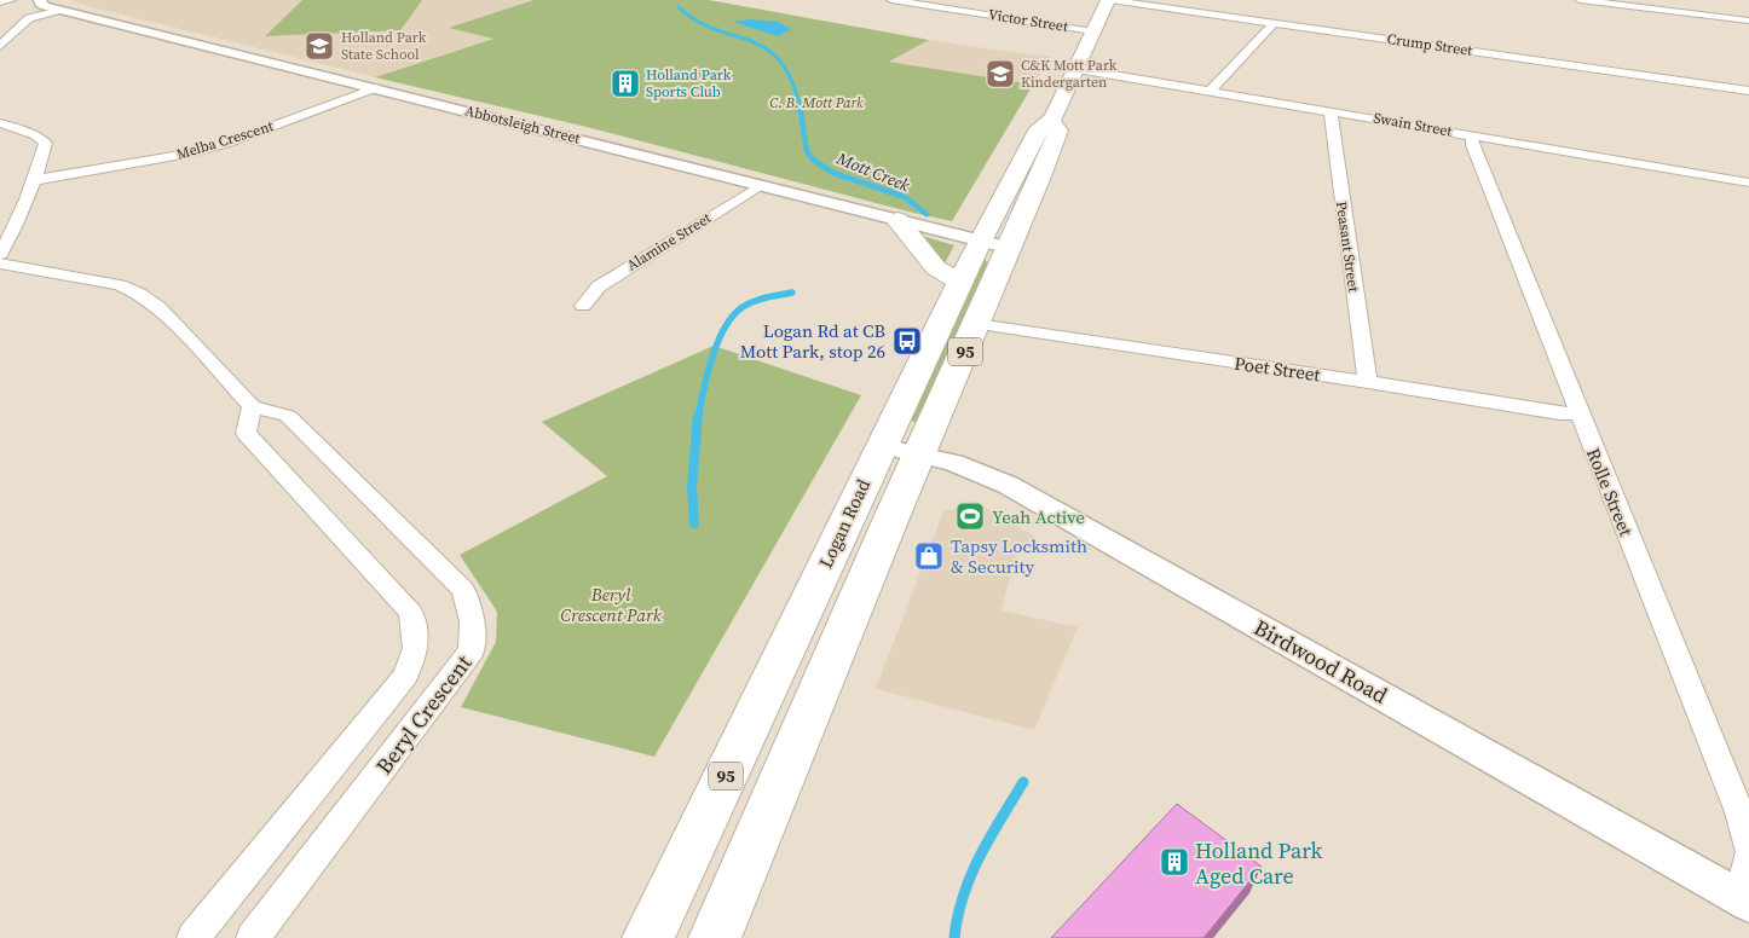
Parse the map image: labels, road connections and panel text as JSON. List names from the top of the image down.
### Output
{
  "streets": {
    "main road": ["95", "Logan Road"],
    "street": [
      "Victor Street",
      "Crump Street",
      "Abbotsleigh Street",
      "Swain Street",
      "Melba Crescent",
      "Alamine Street",
      "Peasant Street",
      "Poet Street",
      "Rolle Street",
      "Birdwood Road",
      "Beryl Crescent"
    ]
  },
  "crossings": [
    ["Victor Street", "Logan Road"],
    ["Crump Street", "Logan Road"],
    ["Abbotsleigh Street", "Melba Crescent"],
    ["Abbotsleigh Street", "Alamine Street"],
    ["Abbotsleigh Street", "Logan Road"],
    ["Swain Street", "Peasant Street"],
    ["Swain Street", "Rolle Street"],
    ["Swain Street", "Logan Road"],
    ["Peasant Street", "Poet Street"],
    ["Poet Street", "Rolle Street"],
    ["Poet Street", "Logan Road"],
    ["Logan Road", "Birdwood Road"]
  ],
  "water": ["Mott Creek"],
  "parks": ["C. B. Mott Park", "Beryl Crescent Park"],
  "places": {
    "school or university": ["Holland Park State School", "C&K Mott Park Kindergarten"],
    "building": ["Holland Park Sports Club", "Holland Park Aged Care"],
    "bus stop": ["Logan Rd at CB Mott Park, stop 26"],
    "sports": ["Yeah Active"],
    "shop": ["Tapsy Locksmith & Security"]
  }
}
